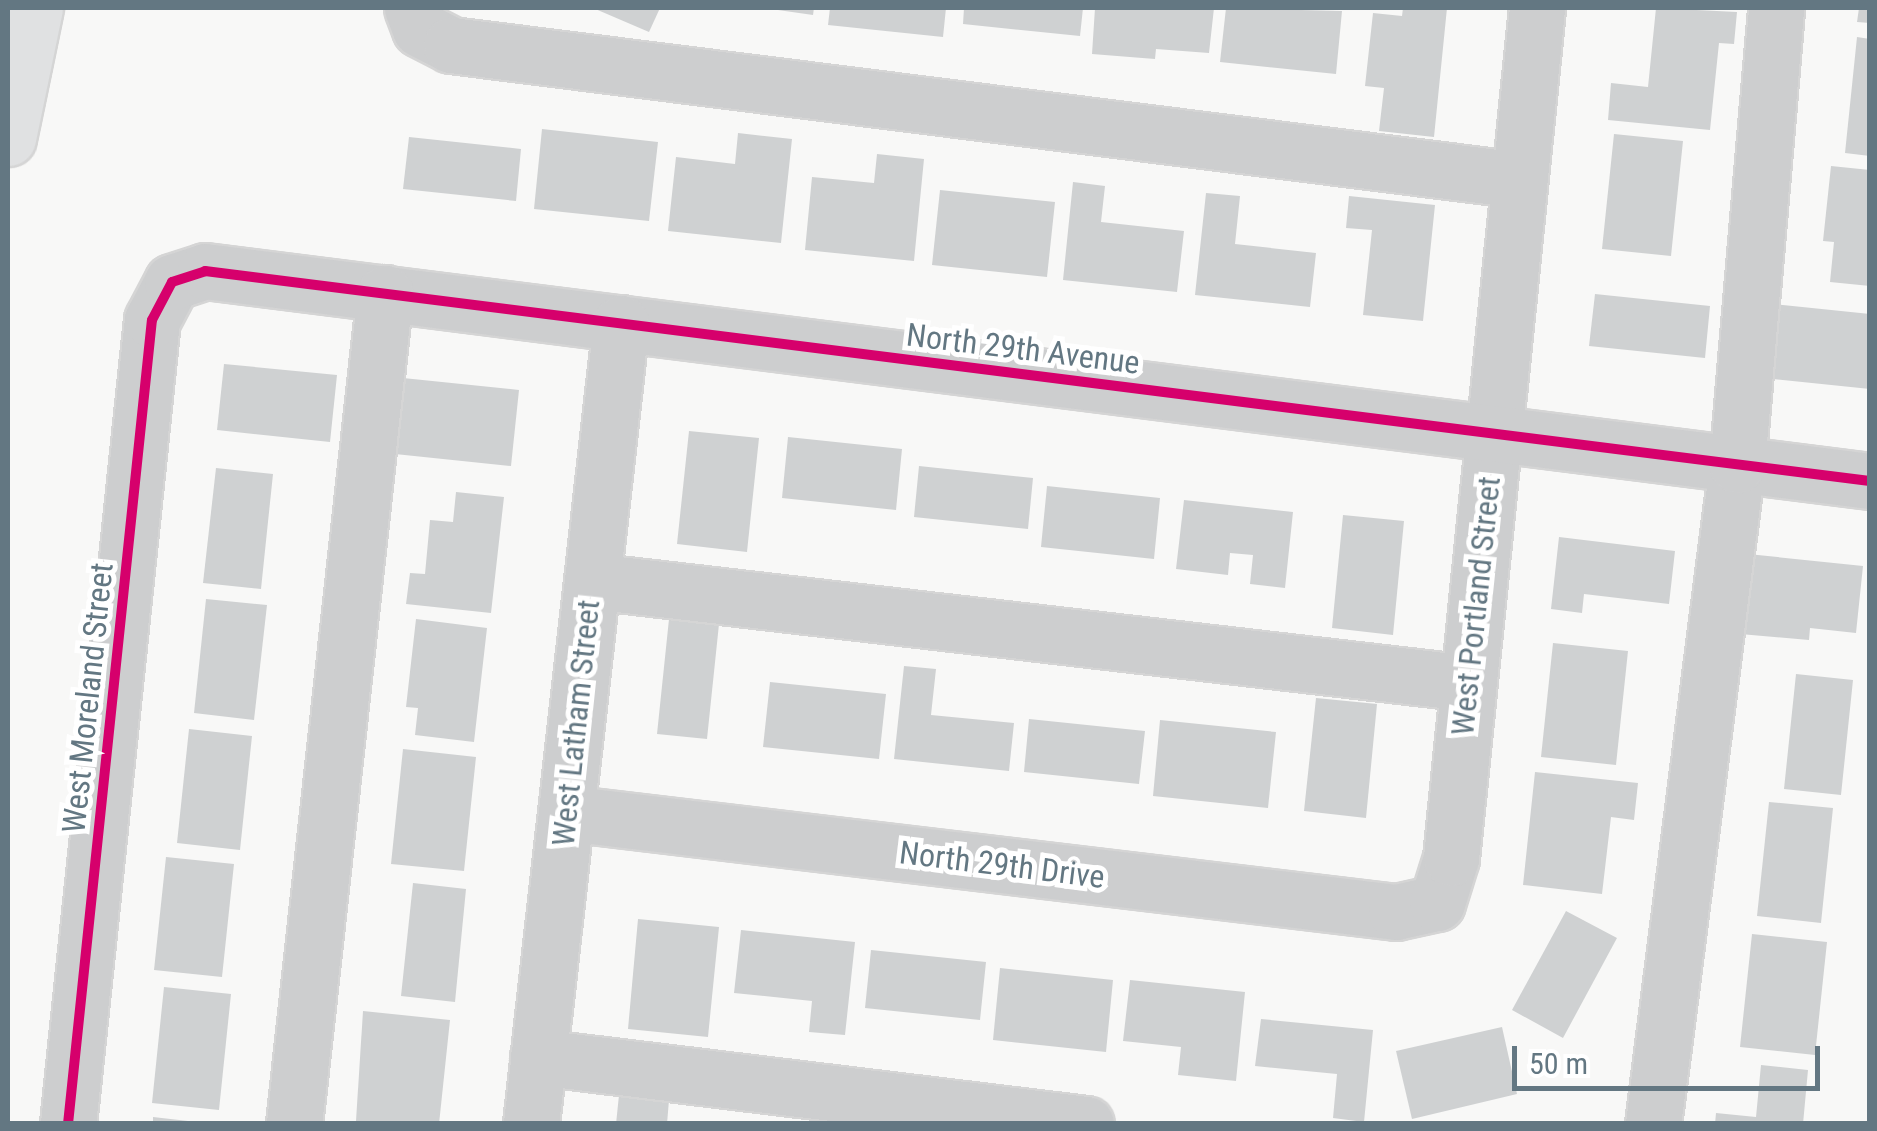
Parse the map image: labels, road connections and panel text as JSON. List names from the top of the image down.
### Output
{
  "streets": {
    "street": [
      "North 29th Avenue",
      "West Portland Street",
      "West Moreland Street",
      "West Latham Street",
      "North 29th Drive"
    ]
  },
  "crossings": [
    ["North 29th Avenue", "West Portland Street"],
    ["North 29th Avenue", "West Moreland Street"],
    ["North 29th Avenue", "West Latham Street"],
    ["West Portland Street", "North 29th Drive"],
    ["West Latham Street", "North 29th Drive"]
  ],
  "scale_bar": "50 m"
}
